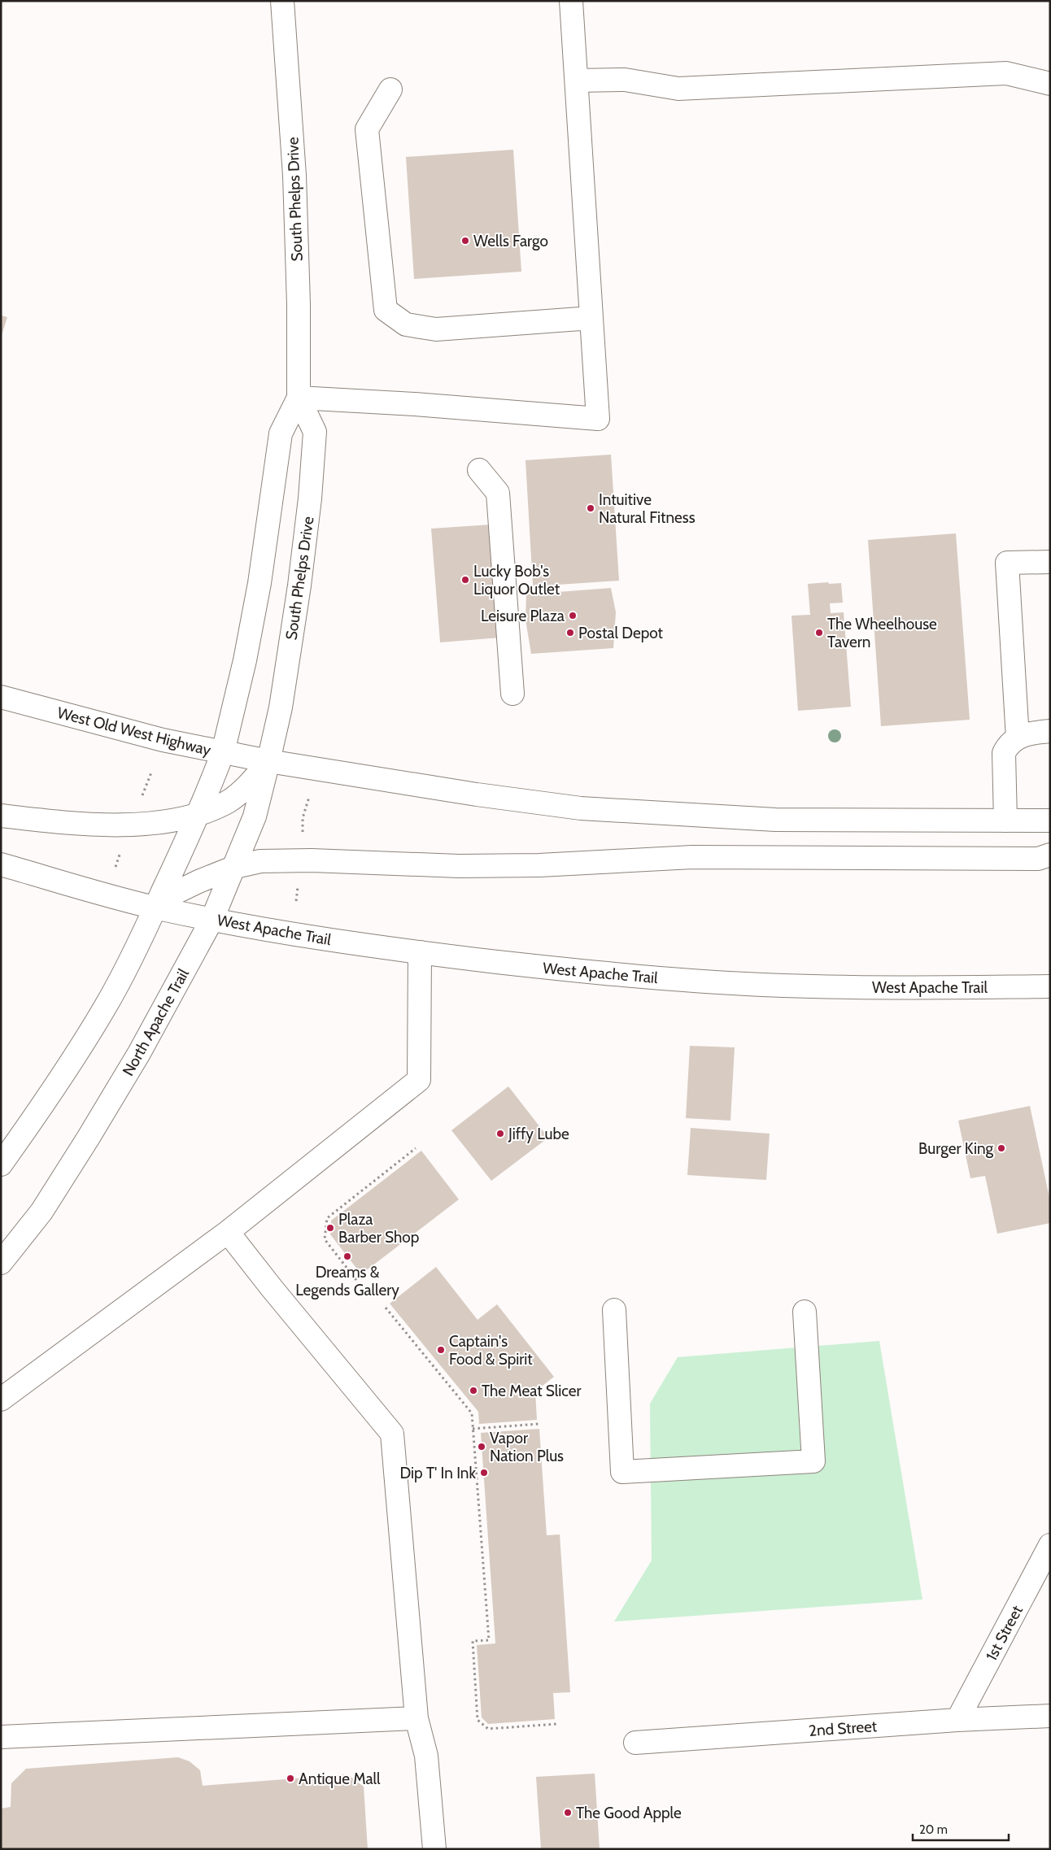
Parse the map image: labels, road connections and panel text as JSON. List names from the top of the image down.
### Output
{
  "streets": {
    "main road": [
      "South Phelps Drive",
      "West Old West Highway",
      "West Apache Trail",
      "North Apache Trail",
      "1st Street",
      "2nd Street"
    ]
  },
  "crossings": [
    ["South Phelps Drive", "West Old West Highway"],
    ["South Phelps Drive", "North Apache Trail"],
    ["West Old West Highway", "North Apache Trail"],
    ["West Apache Trail", "North Apache Trail"],
    ["1st Street", "2nd Street"]
  ],
  "places": [
    "Wells Fargo",
    "Intuitive Natural Fitness",
    "Lucky Bob's Liquor Outlet",
    "Leisure Plaza",
    "Postal Depot",
    "The Wheelhouse Tavern",
    "Jiffy Lube",
    "Burger King",
    "Plaza Barber Shop",
    "Dreams & Legends Gallery",
    "Captain's Food & Spirit",
    "The Meat Slicer",
    "Vapor Nation Plus",
    "Dip T' In Ink",
    "Antique Mall",
    "The Good Apple"
  ],
  "scale_bar": "20 m"
}
